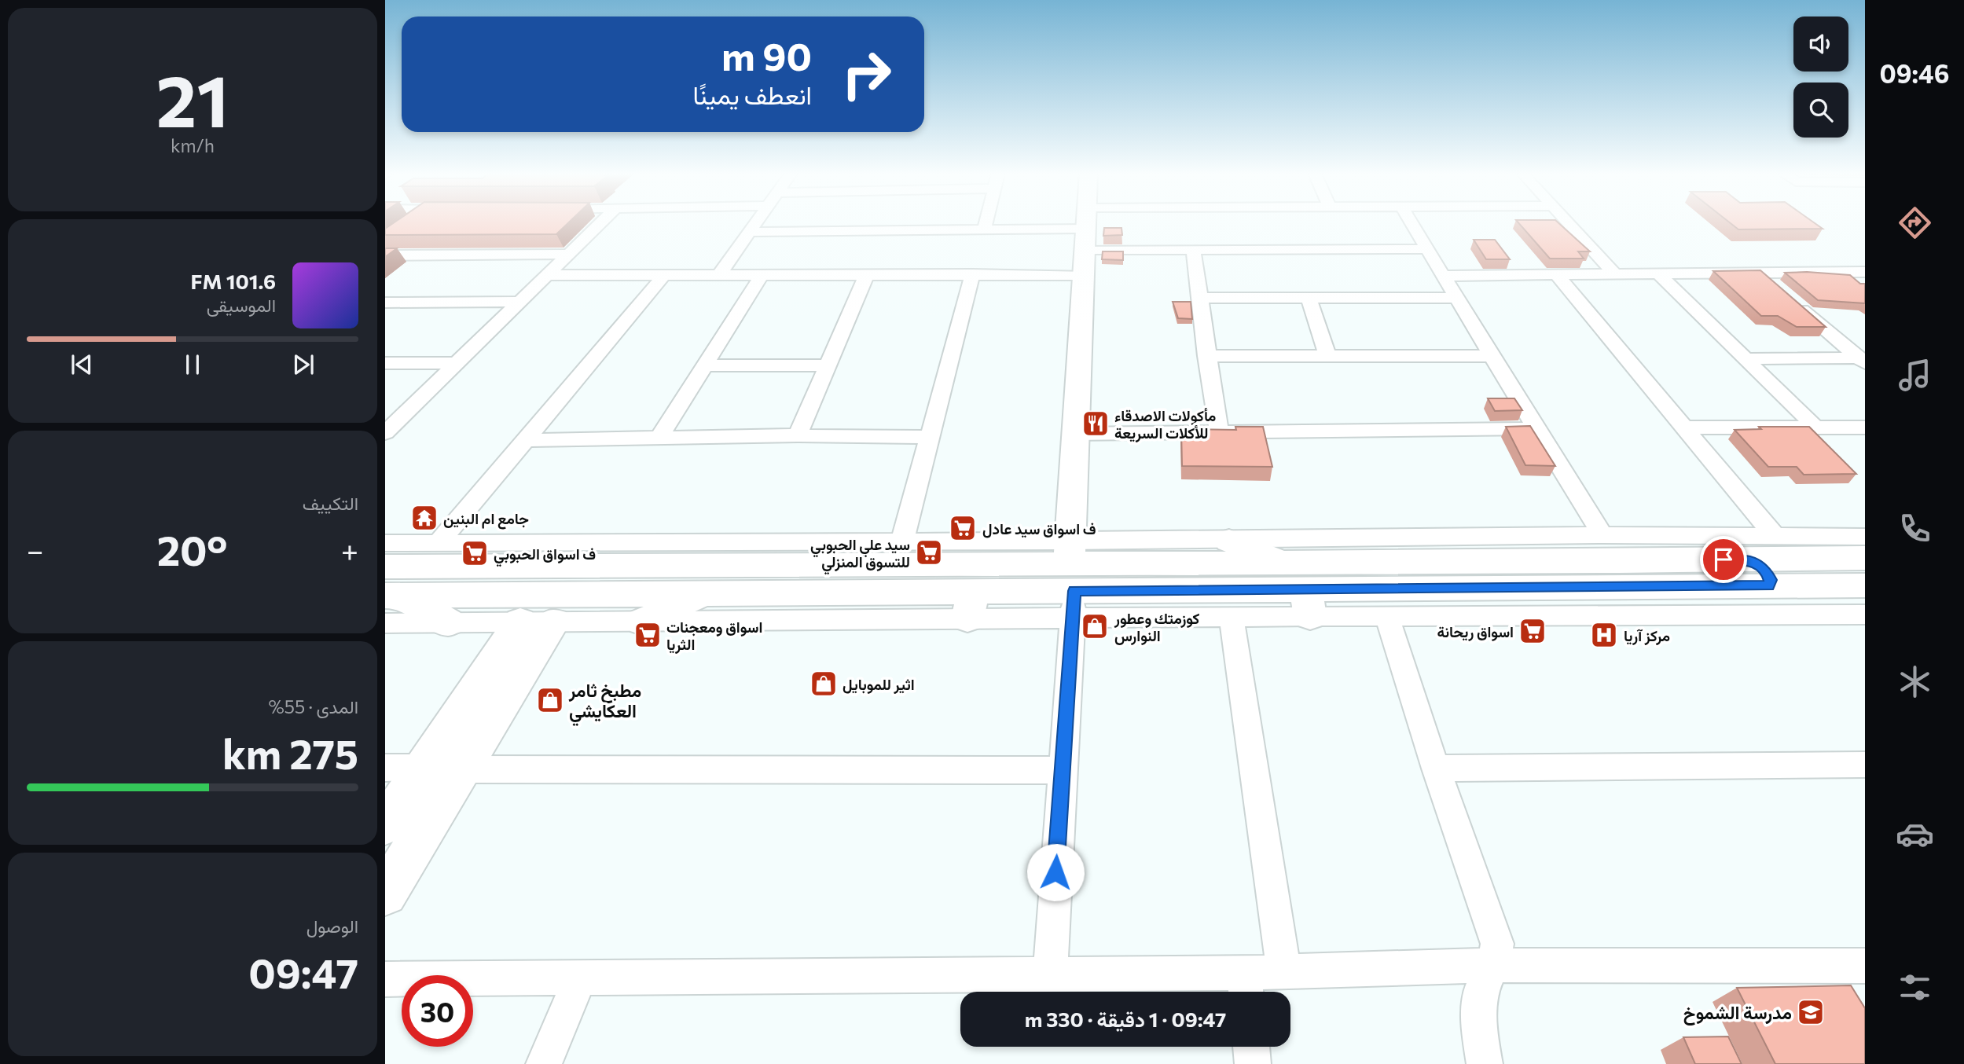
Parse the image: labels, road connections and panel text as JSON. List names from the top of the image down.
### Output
{
  "places": {
    "restaurant": ["مأكولات الاصدقاء للأكلات السريعة"],
    "temple": ["جامع ام البنين"],
    "supermarket": [
      "ف اسواق سيد عادل",
      "سيد علي الحبوبي للتسوق المنزلي",
      "ف اسواق الحبوبي",
      "اسواق ريحانة",
      "اسواق ومعجنات الثريا"
    ],
    "shop": ["كوزمتك وعطور النوارس", "اثير للموبايل", "مطبخ ثامر العكايشي"],
    "hospital": ["مركز آريا"],
    "school or university": ["مدرسة الشموخ"]
  },
  "page": {
    "tabs": "09:46",
    "tile": [
      ["21", "km/h"],
      "التكييف",
      ["المدى · 55%", "275 km"],
      ["الوصول", "09:47"]
    ],
    "turn": ["90 m", "انعطف يمينًا"],
    "song": ["101.6 FM", "الموسيقى"],
    "heat": ["−", "20°", "+"],
    "limit": "30",
    "trip": "09:47 · 1 دقيقة · 330 m"
  }
}
